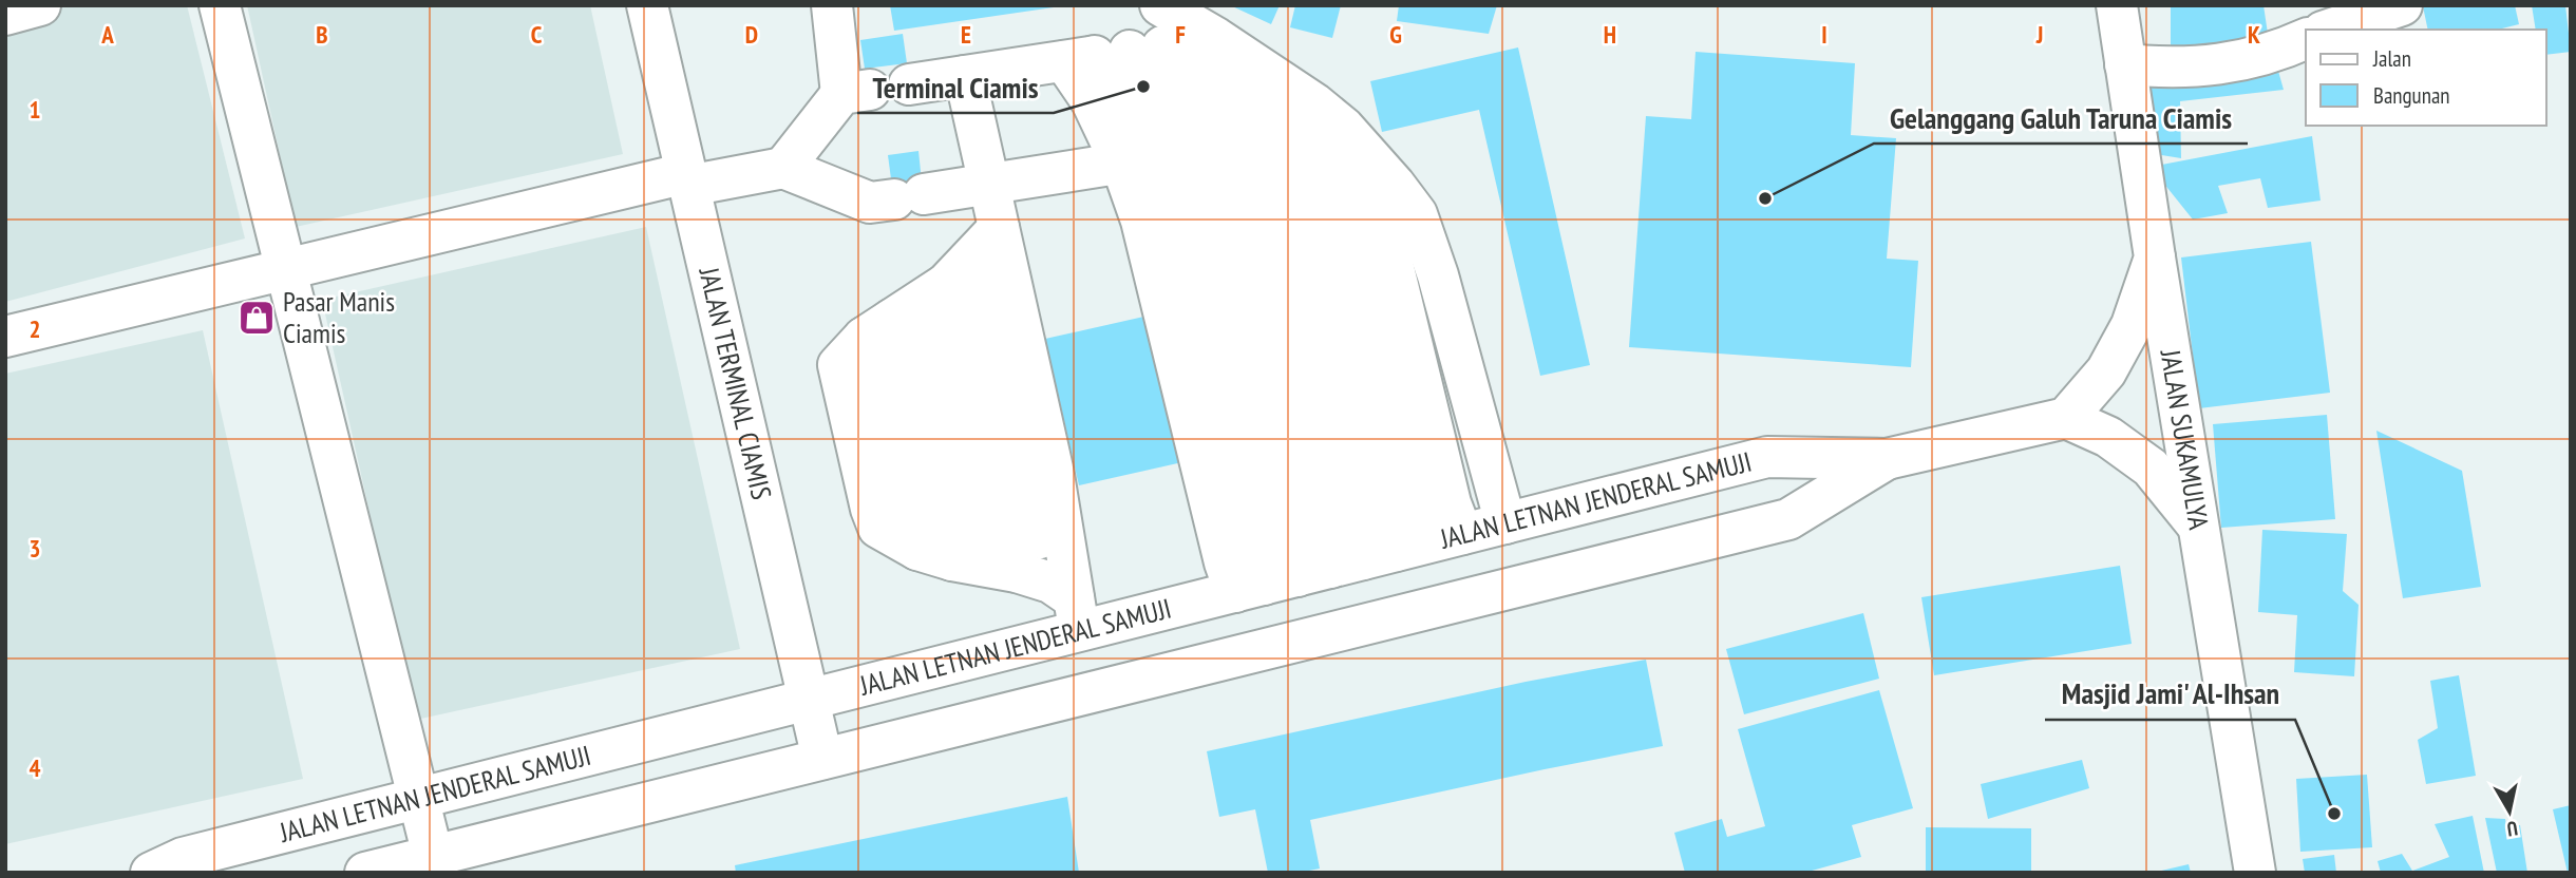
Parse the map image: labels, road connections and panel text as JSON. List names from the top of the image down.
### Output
{
  "streets": {
    "main road": ["JALAN TERMINAL CIAMIS", "JALAN SUKAMULYA", "JALAN LETNAN JENDERAL SAMUJI"]
  },
  "crossings": [
    ["JALAN TERMINAL CIAMIS", "JALAN LETNAN JENDERAL SAMUJI"]
  ],
  "places": {
    "other": ["Terminal Ciamis", "Gelanggang Galuh Taruna Ciamis", "Masjid Jami' Al-Ihsan"],
    "shop": ["Pasar Manis Ciamis"]
  },
  "legend": ["Jalan", "Bangunan"],
  "north": "bottom",
  "grid": {
    "columns": [
      "A",
      "B",
      "C",
      "D",
      "E",
      "F",
      "G",
      "H",
      "I",
      "J",
      "K"
    ],
    "rows": [
      "1",
      "2",
      "3",
      "4"
    ]
  }
}
